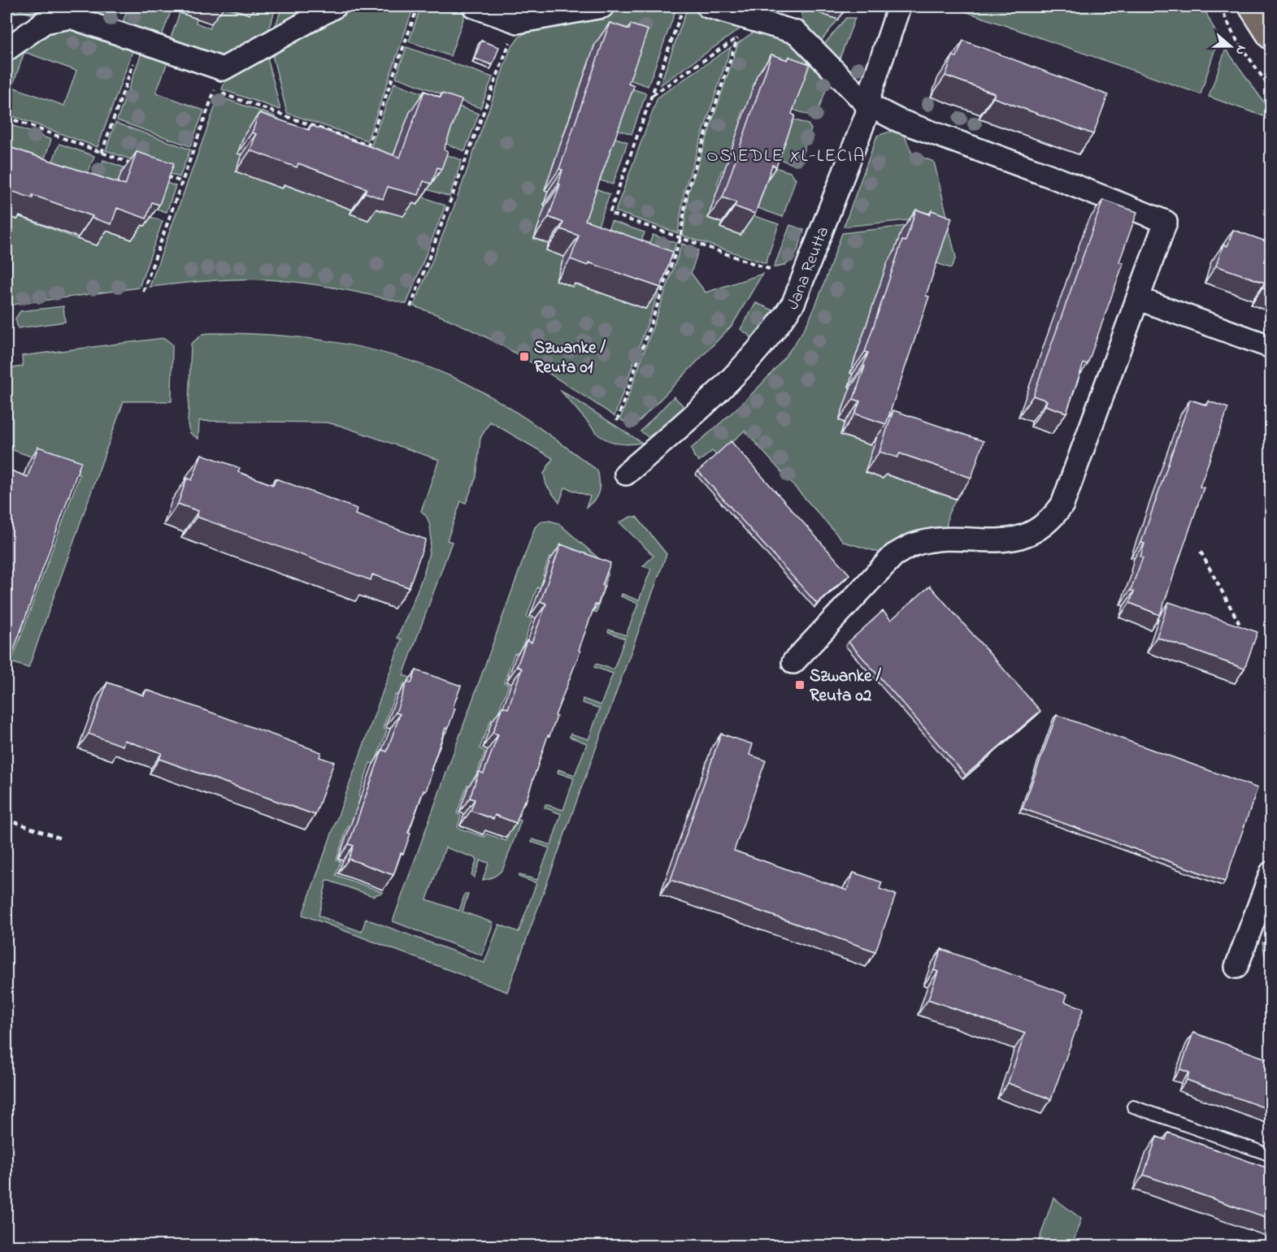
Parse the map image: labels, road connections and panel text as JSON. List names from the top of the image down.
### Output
{
  "streets": {
    "street": ["Jana Reutta"]
  },
  "districts": ["OSIEDLE XL-LECIA"],
  "places": {
    "transit": ["Szwanke / Reuta 01", "Szwanke / Reuta 02"]
  },
  "north": "right"
}
